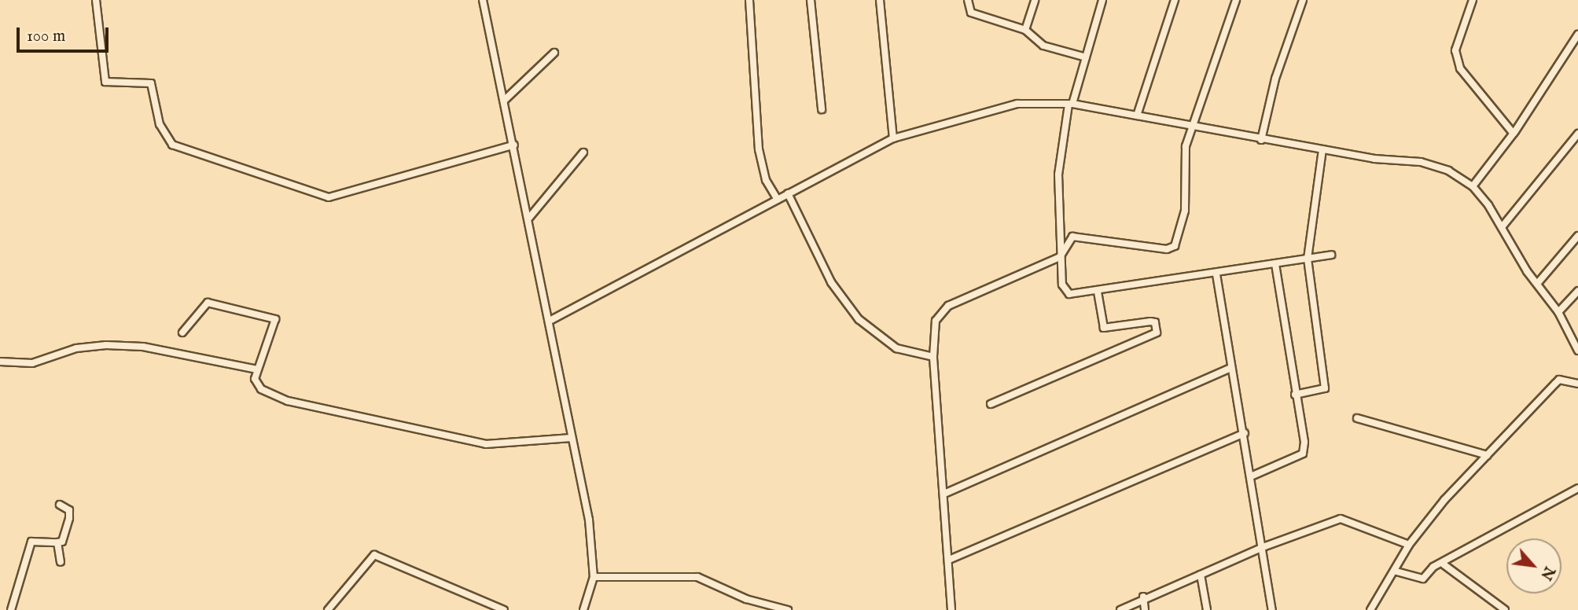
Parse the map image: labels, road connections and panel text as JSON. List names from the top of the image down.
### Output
{
  "scale_bar": "100 m",
  "north": "bottom right"
}
